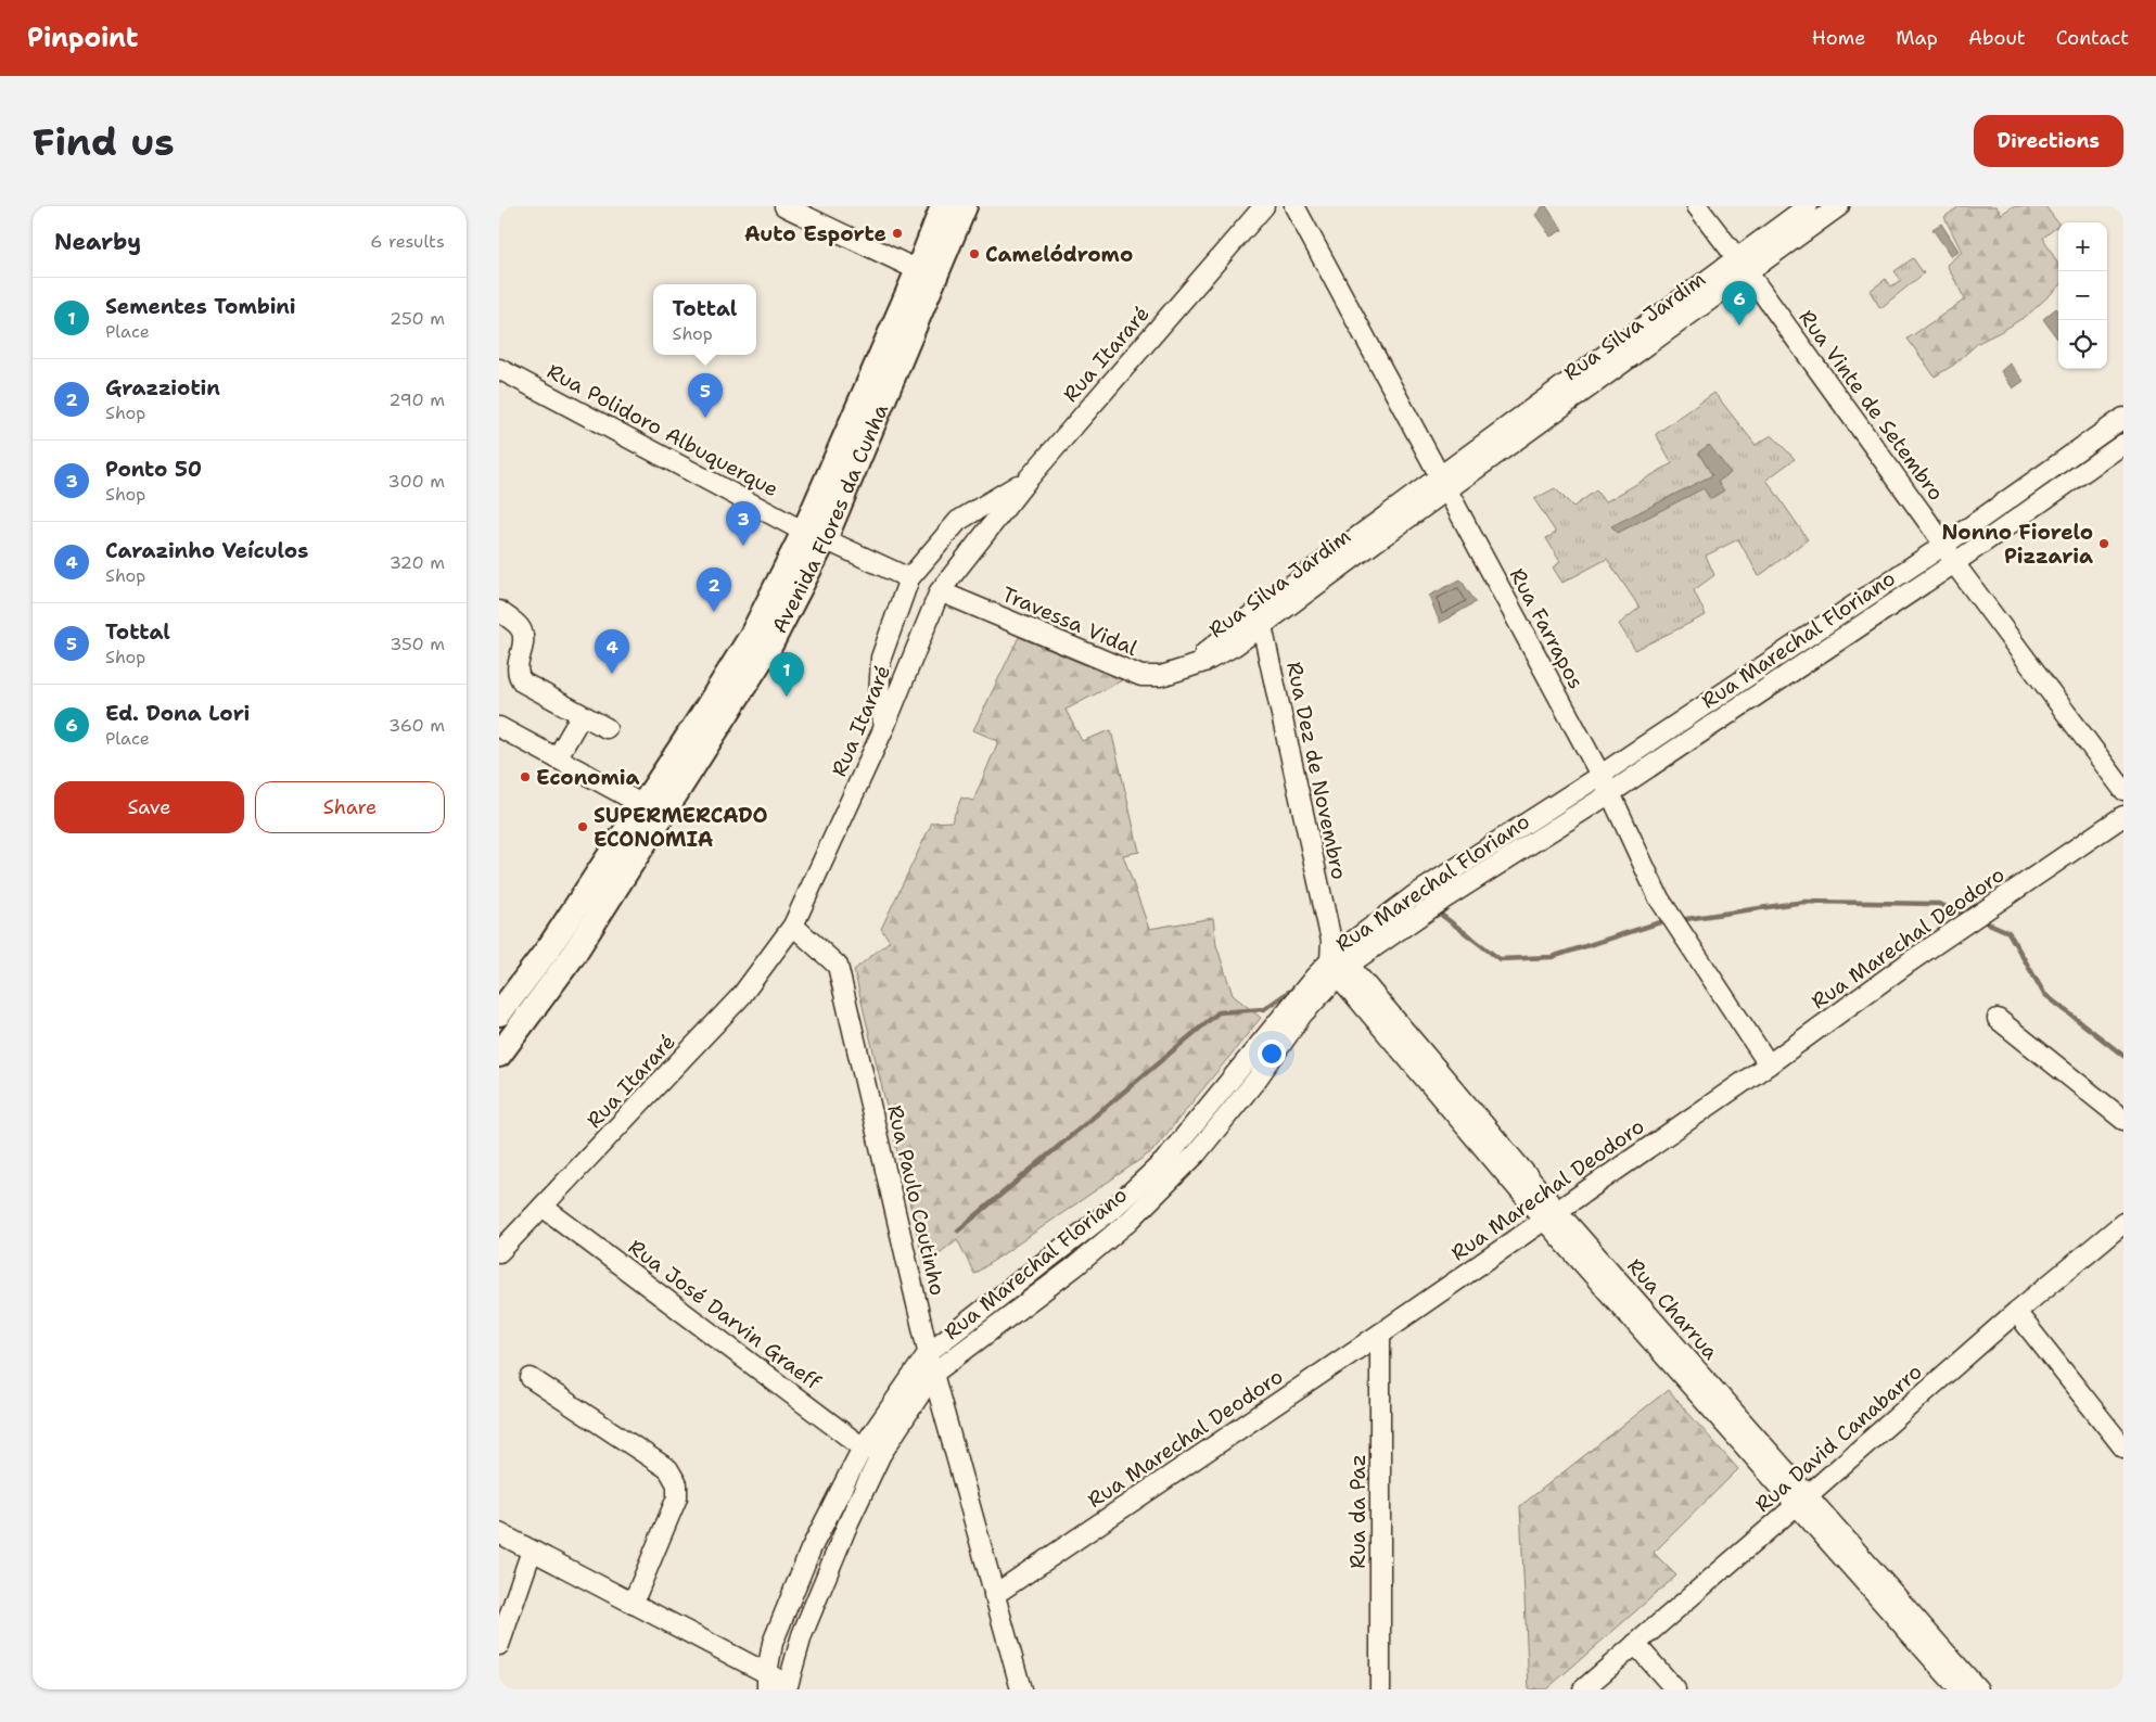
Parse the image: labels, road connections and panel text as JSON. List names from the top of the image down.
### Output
{
  "streets": {
    "main road": ["Avenida Flores da Cunha"],
    "street": [
      "Rua Silva Jardim",
      "Rua Itararé",
      "Rua Vinte de Setembro",
      "Rua Polidoro Albuquerque",
      "Travessa Vidal",
      "Rua Farrapos",
      "Rua Marechal Floriano",
      "Rua Dez de Novembro",
      "Rua Marechal Deodoro",
      "Rua Paulo Coutinho",
      "Rua Charrua",
      "Rua José Darvin Graeff",
      "Rua David Canabarro",
      "Rua da Paz"
    ]
  },
  "crossings": [
    ["Rua Silva Jardim", "Rua Vinte de Setembro"],
    ["Rua Silva Jardim", "Travessa Vidal"],
    ["Rua Silva Jardim", "Rua Farrapos"],
    ["Rua Silva Jardim", "Rua Dez de Novembro"],
    ["Rua Itararé", "Travessa Vidal"],
    ["Rua Itararé", "Rua Paulo Coutinho"],
    ["Rua Itararé", "Rua José Darvin Graeff"],
    ["Rua Vinte de Setembro", "Rua Marechal Floriano"],
    ["Rua Polidoro Albuquerque", "Avenida Flores da Cunha"],
    ["Rua Farrapos", "Rua Marechal Floriano"],
    ["Rua Farrapos", "Rua Marechal Deodoro"],
    ["Rua Marechal Floriano", "Rua Dez de Novembro"],
    ["Rua Marechal Floriano", "Rua Paulo Coutinho"],
    ["Rua Marechal Floriano", "Rua Charrua"],
    ["Rua Marechal Floriano", "Rua José Darvin Graeff"],
    ["Rua Dez de Novembro", "Rua Charrua"],
    ["Rua Marechal Deodoro", "Rua Paulo Coutinho"],
    ["Rua Marechal Deodoro", "Rua Charrua"],
    ["Rua Marechal Deodoro", "Rua da Paz"],
    ["Rua Charrua", "Rua David Canabarro"]
  ],
  "places": [
    "Auto Esporte",
    "Camelódromo",
    "Nonno Fiorelo Pizzaria",
    "Economia",
    "SUPERMERCADO ECONOMIA"
  ],
  "page": {
    "header": "Pinpoint",
    "nav": [
      "Home",
      "Map",
      "About",
      "Contact"
    ],
    "buttons": [
      "Directions",
      ["Save", "Share"]
    ],
    "title": "Find us",
    "heading": ["Nearby", "6 results"],
    "map_buttons": ["+", "−"],
    "list": [
      {
        "mark": "1",
        "name": "Sementes Tombini",
        "note": "Place",
        "value": "250 m"
      },
      {
        "mark": "2",
        "name": "Grazziotin",
        "note": "Shop",
        "value": "290 m"
      },
      {
        "mark": "3",
        "name": "Ponto 50",
        "note": "Shop",
        "value": "300 m"
      },
      {
        "mark": "4",
        "name": "Carazinho Veículos",
        "note": "Shop",
        "value": "320 m"
      },
      {
        "mark": "5",
        "name": "Tottal",
        "note": "Shop",
        "value": "350 m"
      },
      {
        "mark": "6",
        "name": "Ed. Dona Lori",
        "note": "Place",
        "value": "360 m"
      }
    ],
    "pins": [
      "6",
      "5",
      "3",
      "2",
      "4",
      "1"
    ],
    "popup": ["Tottal", "Shop"]
  }
}
